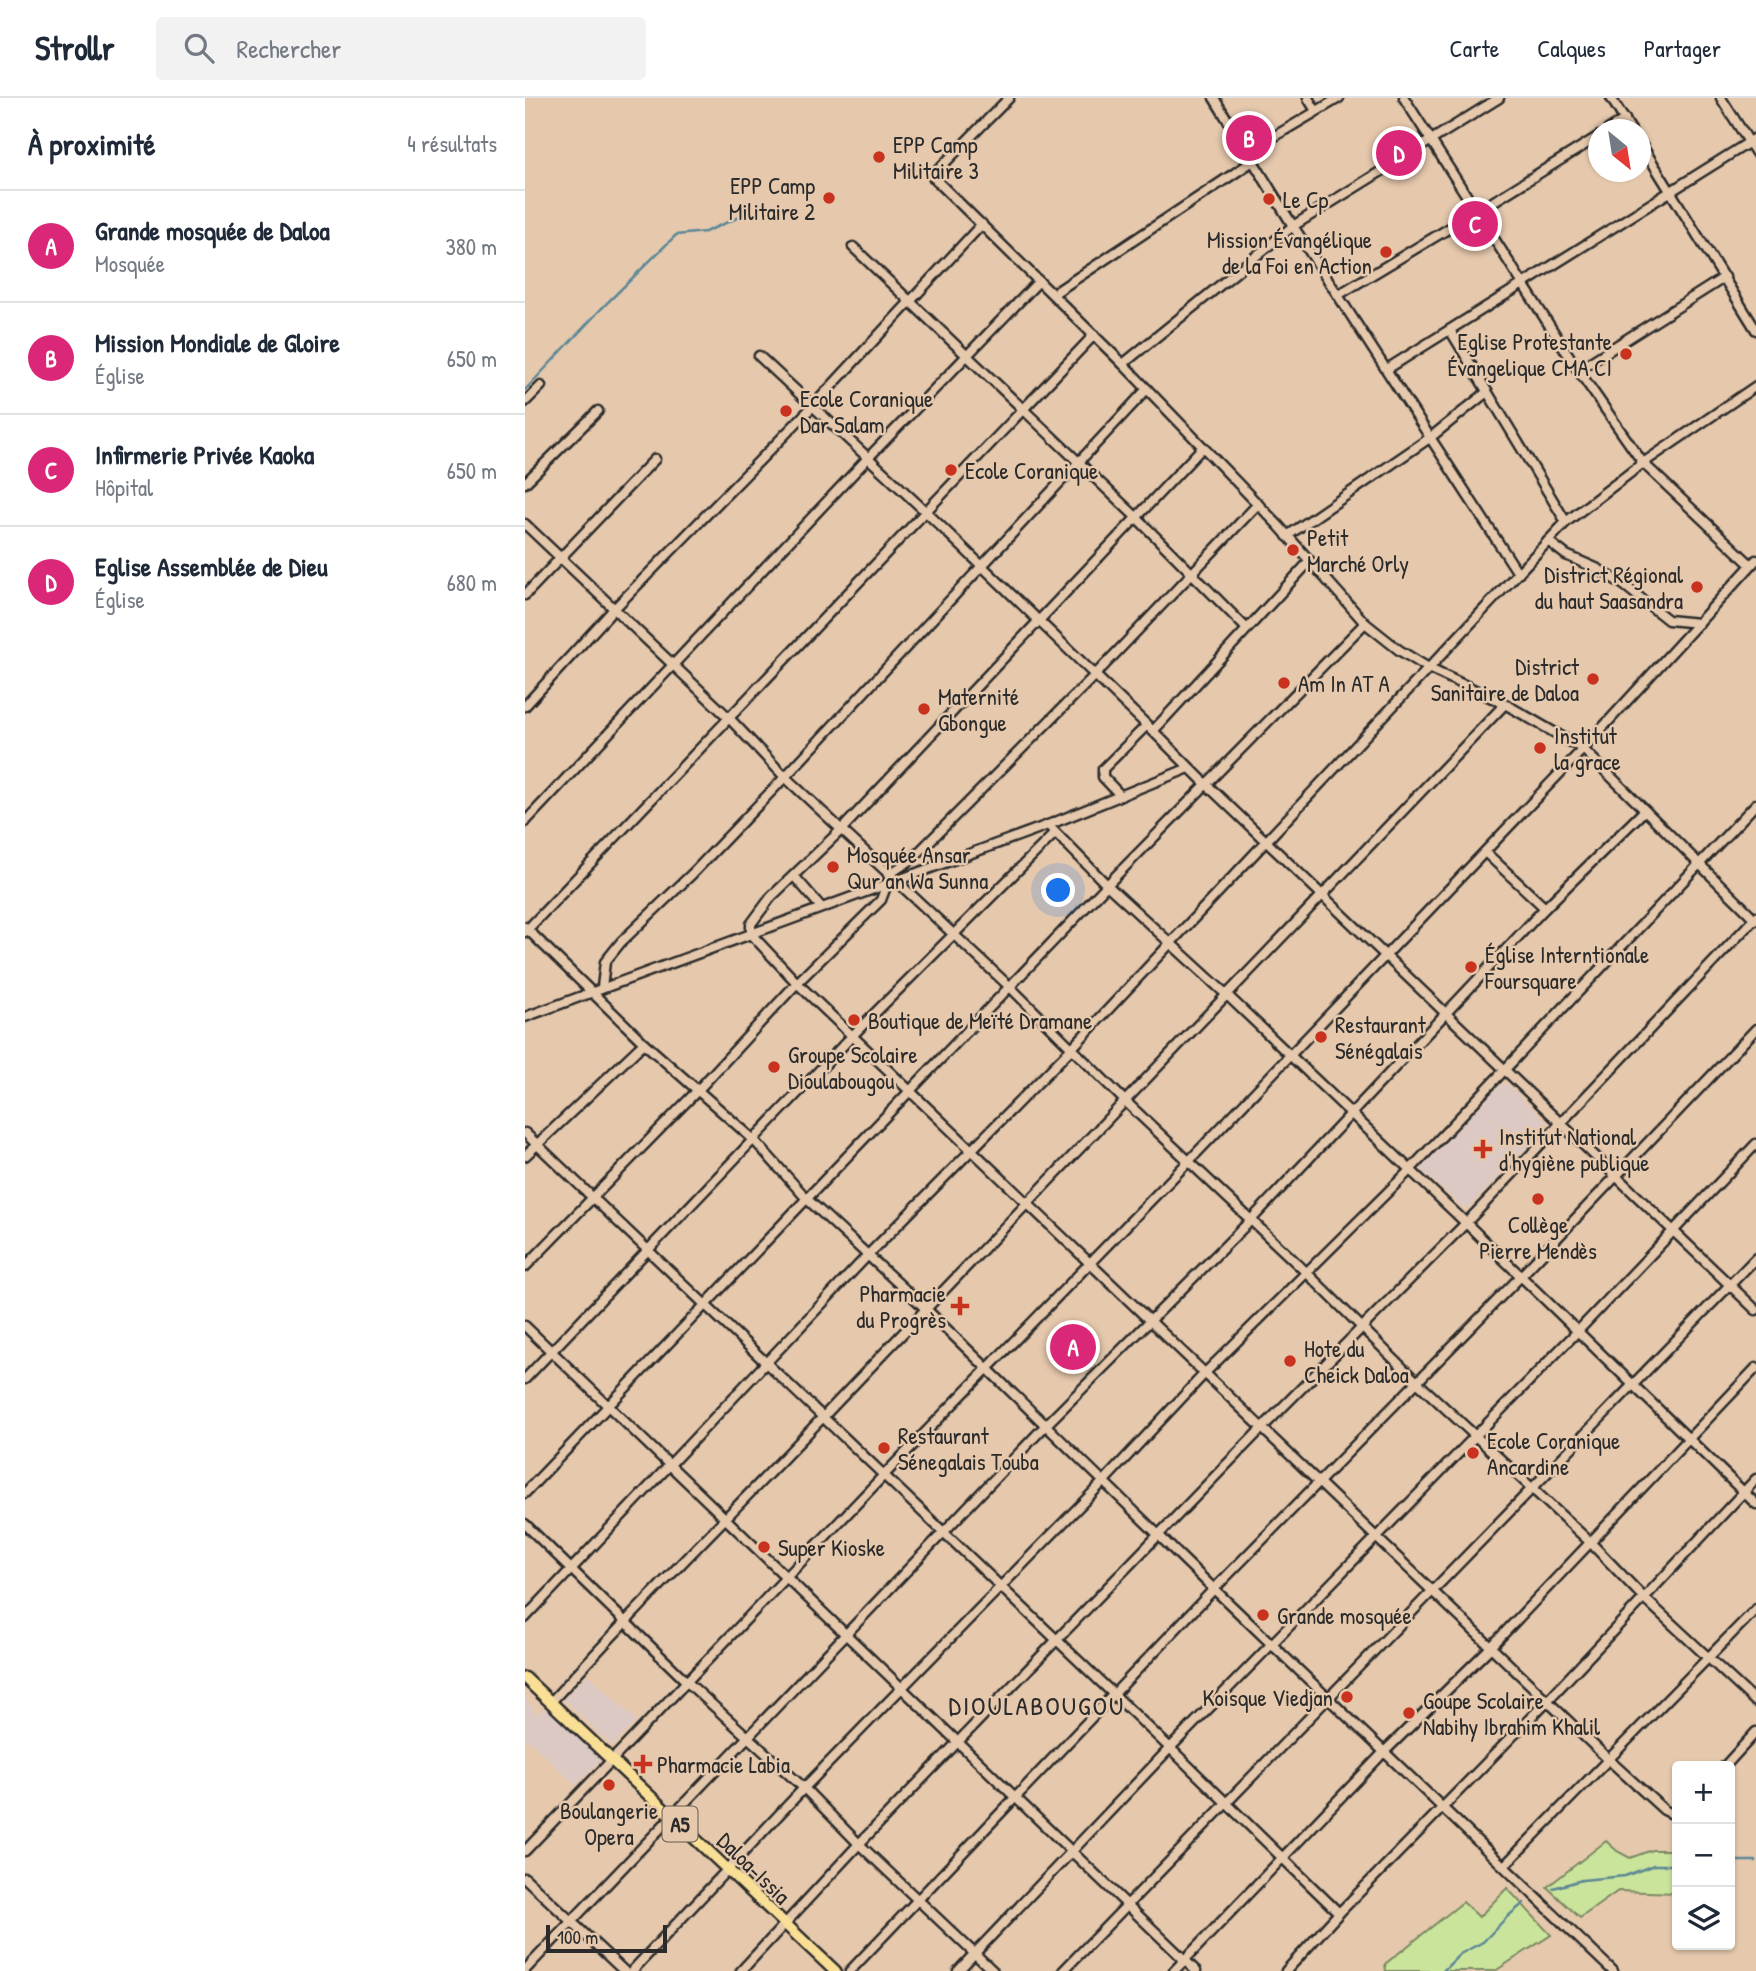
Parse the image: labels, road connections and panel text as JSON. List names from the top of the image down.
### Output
{
  "streets": {
    "main road": ["A5", "Daloa-Issia"]
  },
  "districts": ["DIOULABOUGOU"],
  "places": {
    "other": [
      "EPP Camp Militaire 3",
      "EPP Camp Militaire 2",
      "Le Cp",
      "Mission Évangélique de la Foi en Action",
      "Eglise Protestante Évangelique CMA CI",
      "Ecole Coranique Dar Salam",
      "Ecole Coranique",
      "Petit Marché Orly",
      "District Régional du haut Saasandra",
      "District Sanitaire de Daloa",
      "Am In AT A",
      "Maternité Gbongue",
      "Institut la grace",
      "Mosquée Ansar Qur an Wa Sunna",
      "Église Interntionale Foursquare",
      "Boutique de Meïté Dramane",
      "Restaurant Sénégalais",
      "Groupe Scolaire Dioulabougou",
      "Collège Pierre Mendès",
      "Hote du Cheick Daloa",
      "Restaurant Sénegalais Touba",
      "Ecole Coranique Ancardine",
      "Super Kioske",
      "Grande mosquée",
      "Koisque Viedjan",
      "Goupe Scolaire Nabihy Ibrahim Khalil",
      "Boulangerie Opera"
    ],
    "health": ["Institut National d'hygiène publique", "Pharmacie du Progrès", "Pharmacie Labia"]
  },
  "scale_bar": "100 m",
  "north": "bottom right",
  "page": {
    "header": "Strollr",
    "search": "Rechercher",
    "nav": ["Carte", "Calques", "Partager"],
    "heading": ["À proximité", "4 résultats"],
    "pins": [
      "B",
      "D",
      "C",
      "A"
    ],
    "list": [
      {
        "mark": "A",
        "name": "Grande mosquée de Daloa",
        "note": "Mosquée",
        "value": "380 m"
      },
      {
        "mark": "B",
        "name": "Mission Mondiale de Gloire",
        "note": "Église",
        "value": "650 m"
      },
      {
        "mark": "C",
        "name": "Infirmerie Privée Kaoka",
        "note": "Hôpital",
        "value": "650 m"
      },
      {
        "mark": "D",
        "name": "Eglise Assemblée de Dieu",
        "note": "Église",
        "value": "680 m"
      }
    ],
    "map_buttons": ["+", "−"],
    "scale": "100 m"
  }
}
